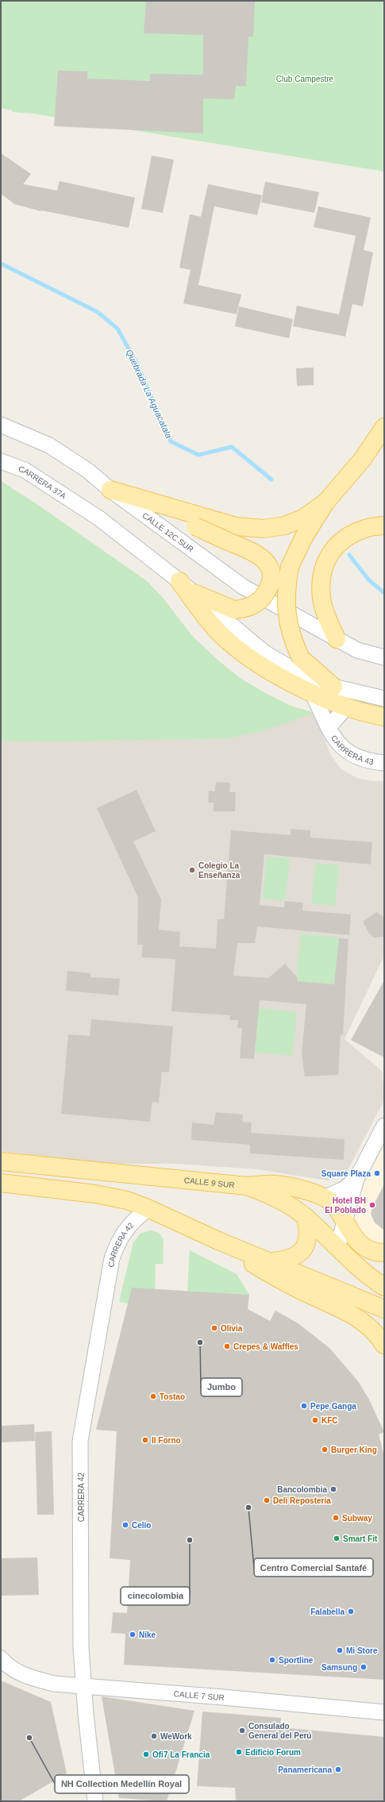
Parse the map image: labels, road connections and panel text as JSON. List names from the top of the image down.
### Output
{
  "streets": {
    "main road": ["CALLE 9 SUR"],
    "street": [
      "CARRERA 37A",
      "CALLE 12C SUR",
      "CARRERA 43",
      "CARRERA 42",
      "CALLE 7 SUR"
    ]
  },
  "crossings": [
    ["CARRERA 42", "CALLE 7 SUR"]
  ],
  "water": ["Quebrada La Aguacatala"],
  "parks": ["Club Campestre"],
  "places": [
    "Colegio La Enseñanza",
    "Square Plaza",
    "Hotel BH El Poblado",
    "Olivia",
    "Jumbo",
    "Crepes & Waffles",
    "Tostao",
    "Pepe Ganga",
    "KFC",
    "Il Forno",
    "Burger King",
    "Bancolombia",
    "Deli Reposteria",
    "Centro Comercial Santafé",
    "Subway",
    "Celio",
    "Smart Fit",
    "cinecolombia",
    "Falabella",
    "Nike",
    "Mi Store",
    "Sportline",
    "Samsung",
    "Consulado General del Perú",
    "WeWork",
    "NH Collection Medellín Royal",
    "Edificio Forum",
    "Ofi7 La Francia",
    "Panamericana"
  ]
}
